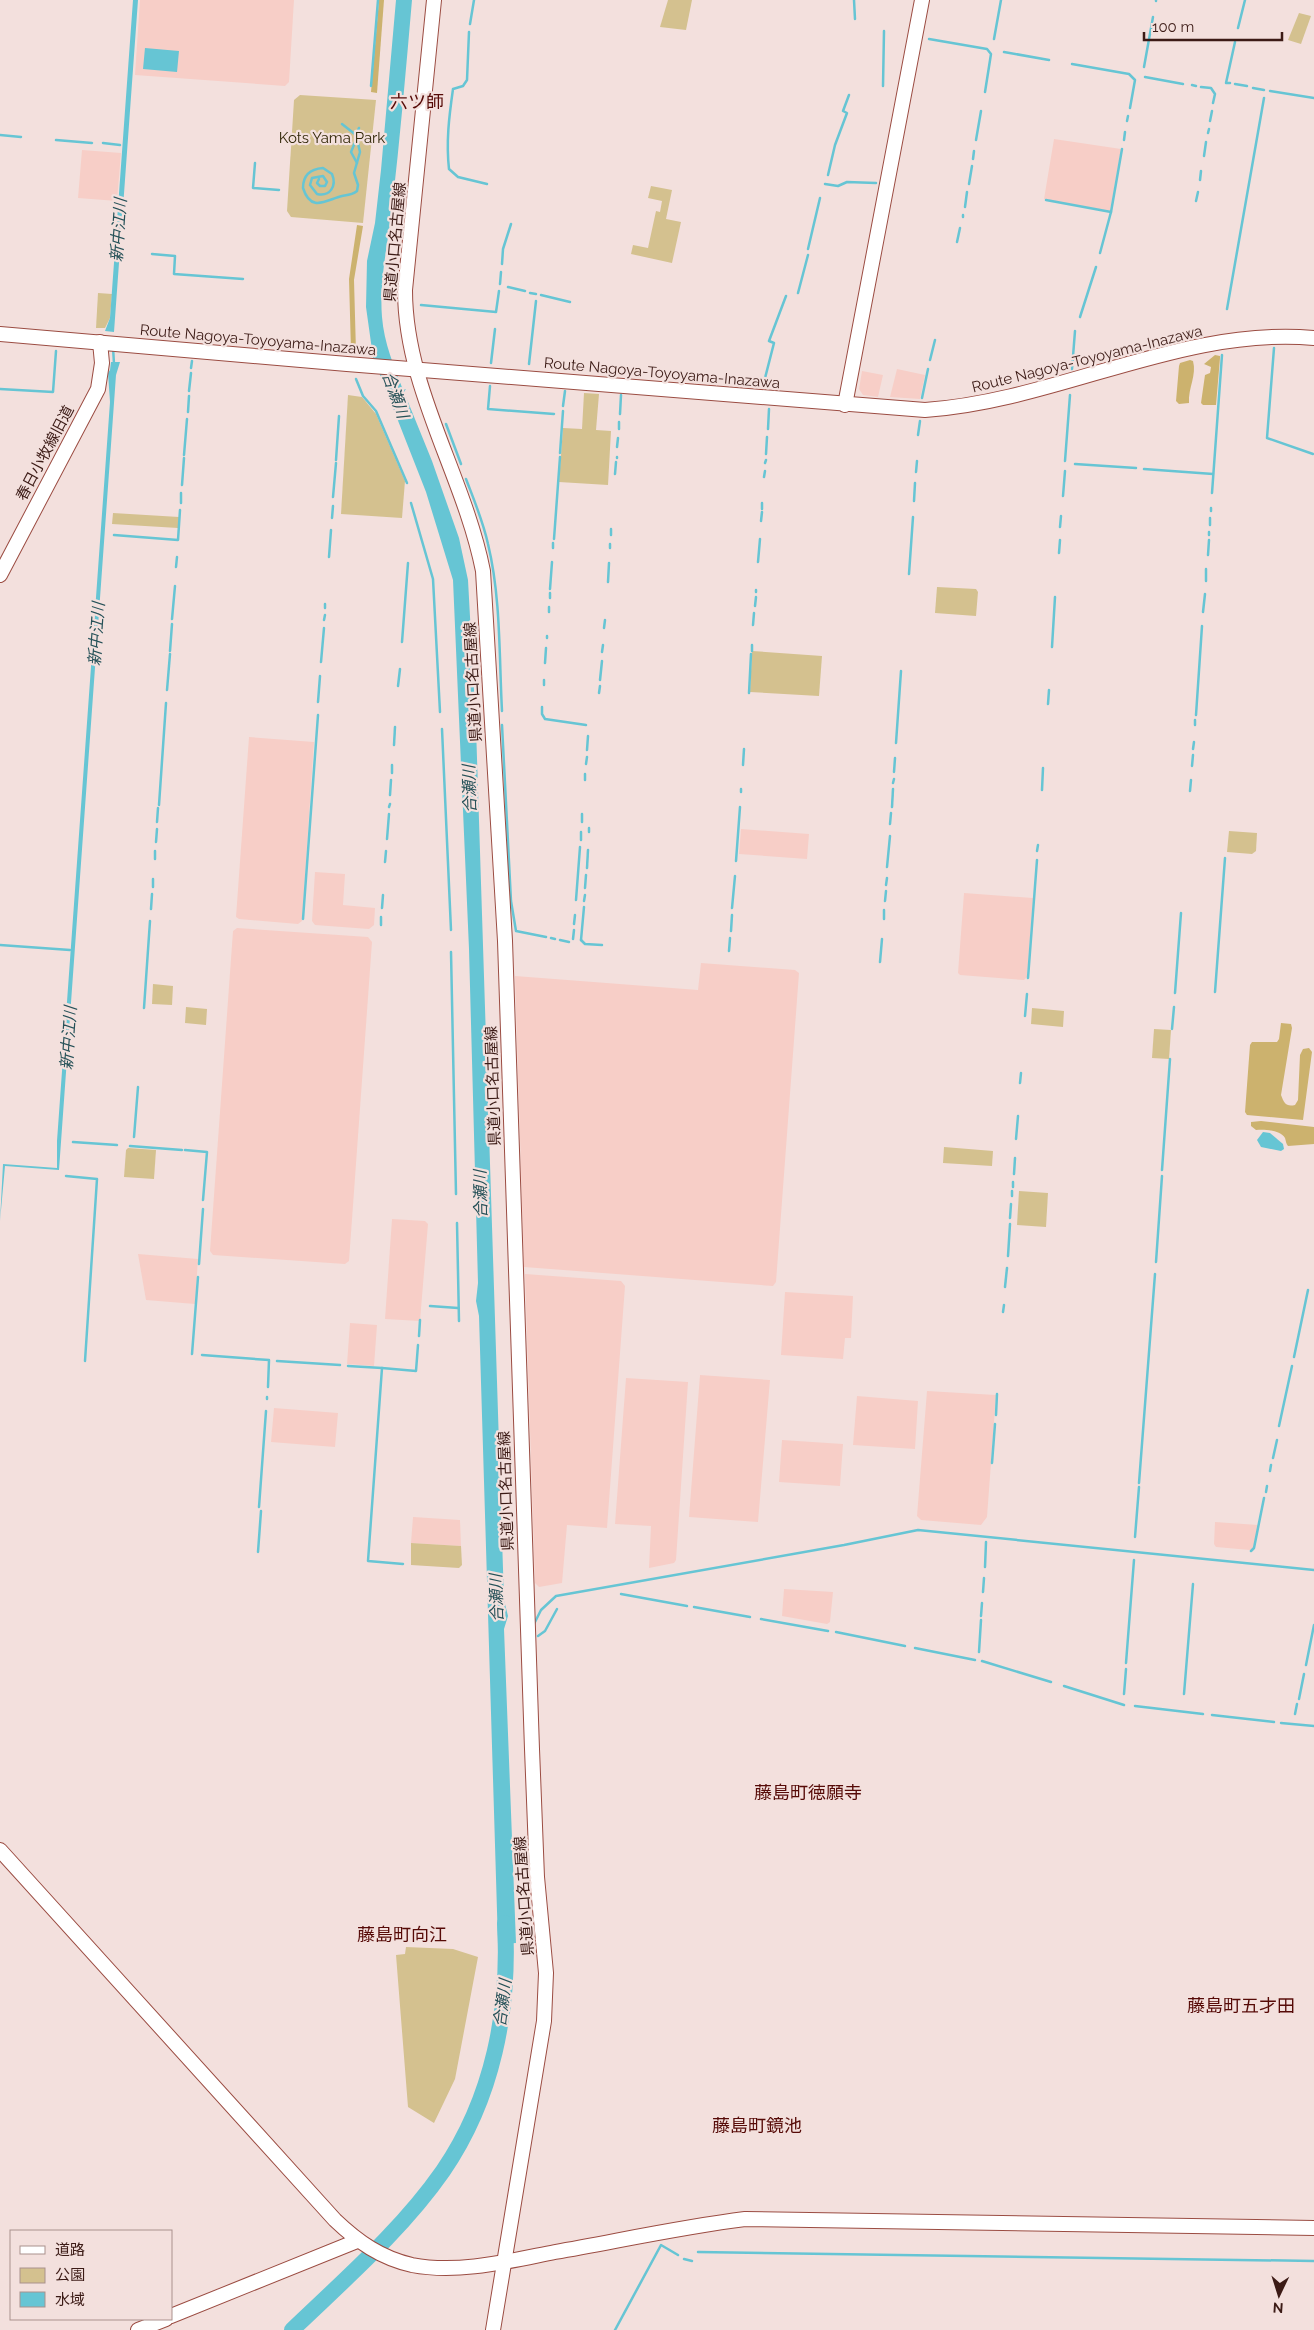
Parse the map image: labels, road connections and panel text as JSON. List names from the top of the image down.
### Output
{
  "streets": {
    "main road": ["県道小口名古屋線", "Route Nagoya-Toyoyama-Inazawa", "春日小牧線旧道"]
  },
  "crossings": [
    ["県道小口名古屋線", "Route Nagoya-Toyoyama-Inazawa"],
    ["Route Nagoya-Toyoyama-Inazawa", "春日小牧線旧道"]
  ],
  "districts": [
    "六ツ師",
    "藤島町徳願寺",
    "藤島町向江",
    "藤島町五才田",
    "藤島町鏡池"
  ],
  "water": ["新中江川", "合瀬川"],
  "parks": ["Kots Yama Park"],
  "legend": ["道路", "公園", "水域"],
  "scale_bar": "100 m",
  "north": "bottom"
}
